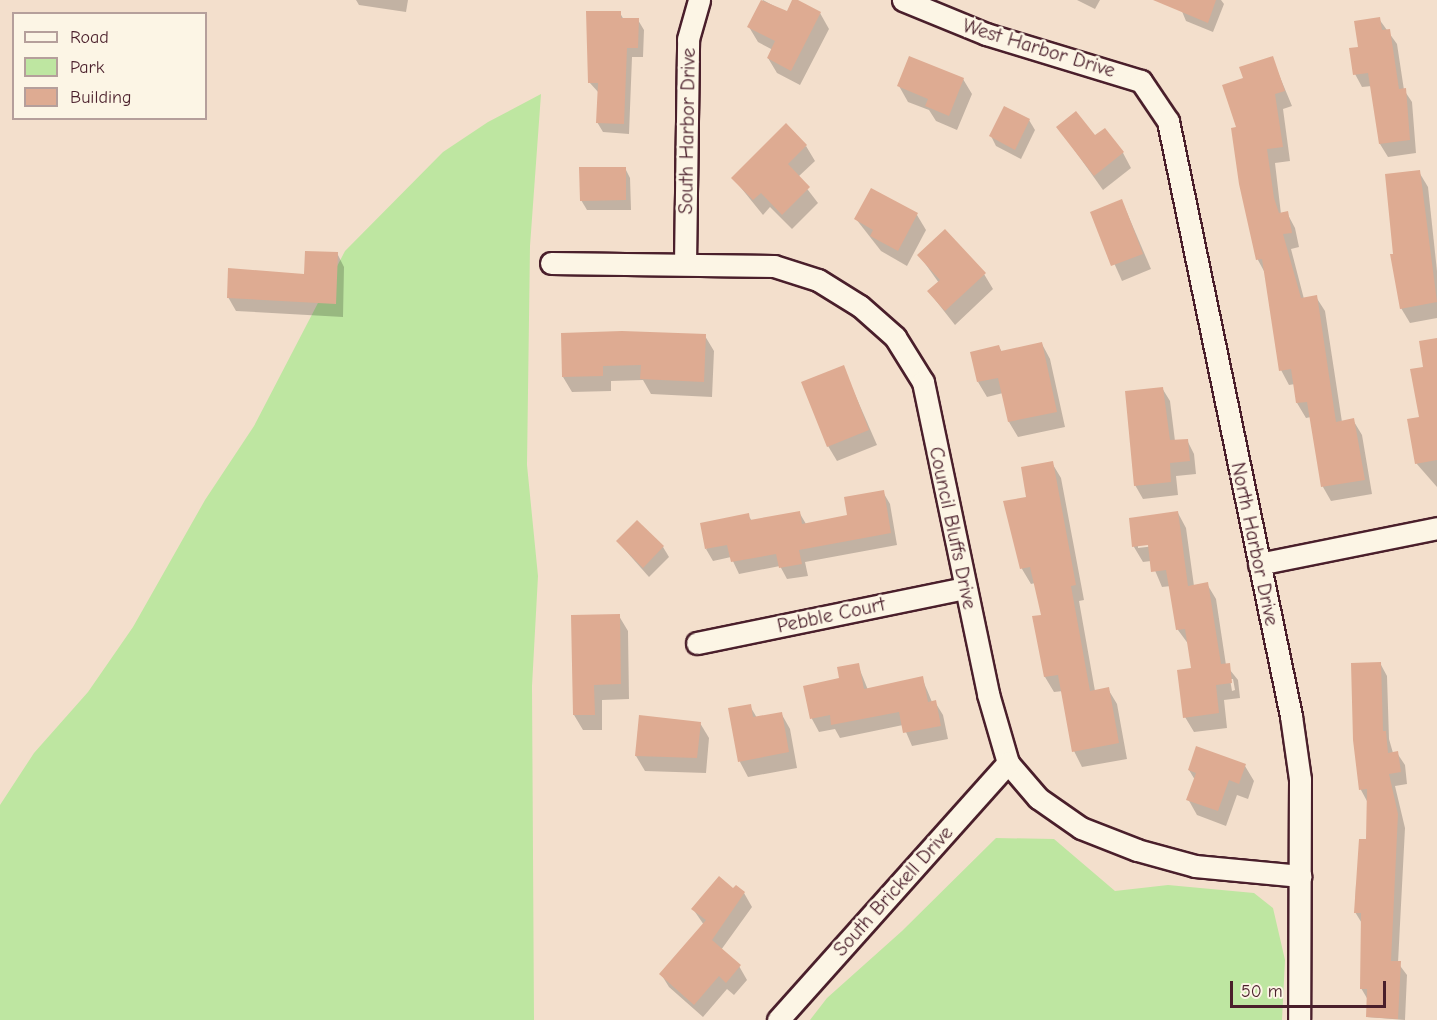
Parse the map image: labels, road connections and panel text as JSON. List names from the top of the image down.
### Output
{
  "streets": {
    "street": [
      "West Harbor Drive",
      "South Harbor Drive",
      "Council Bluffs Drive",
      "North Harbor Drive",
      "Pebble Court",
      "South Brickell Drive"
    ]
  },
  "crossings": [
    ["West Harbor Drive", "North Harbor Drive"],
    ["South Harbor Drive", "Council Bluffs Drive"],
    ["Council Bluffs Drive", "North Harbor Drive"],
    ["Council Bluffs Drive", "Pebble Court"],
    ["Council Bluffs Drive", "South Brickell Drive"]
  ],
  "legend": ["Road", "Park", "Building"],
  "scale_bar": "50 m"
}
